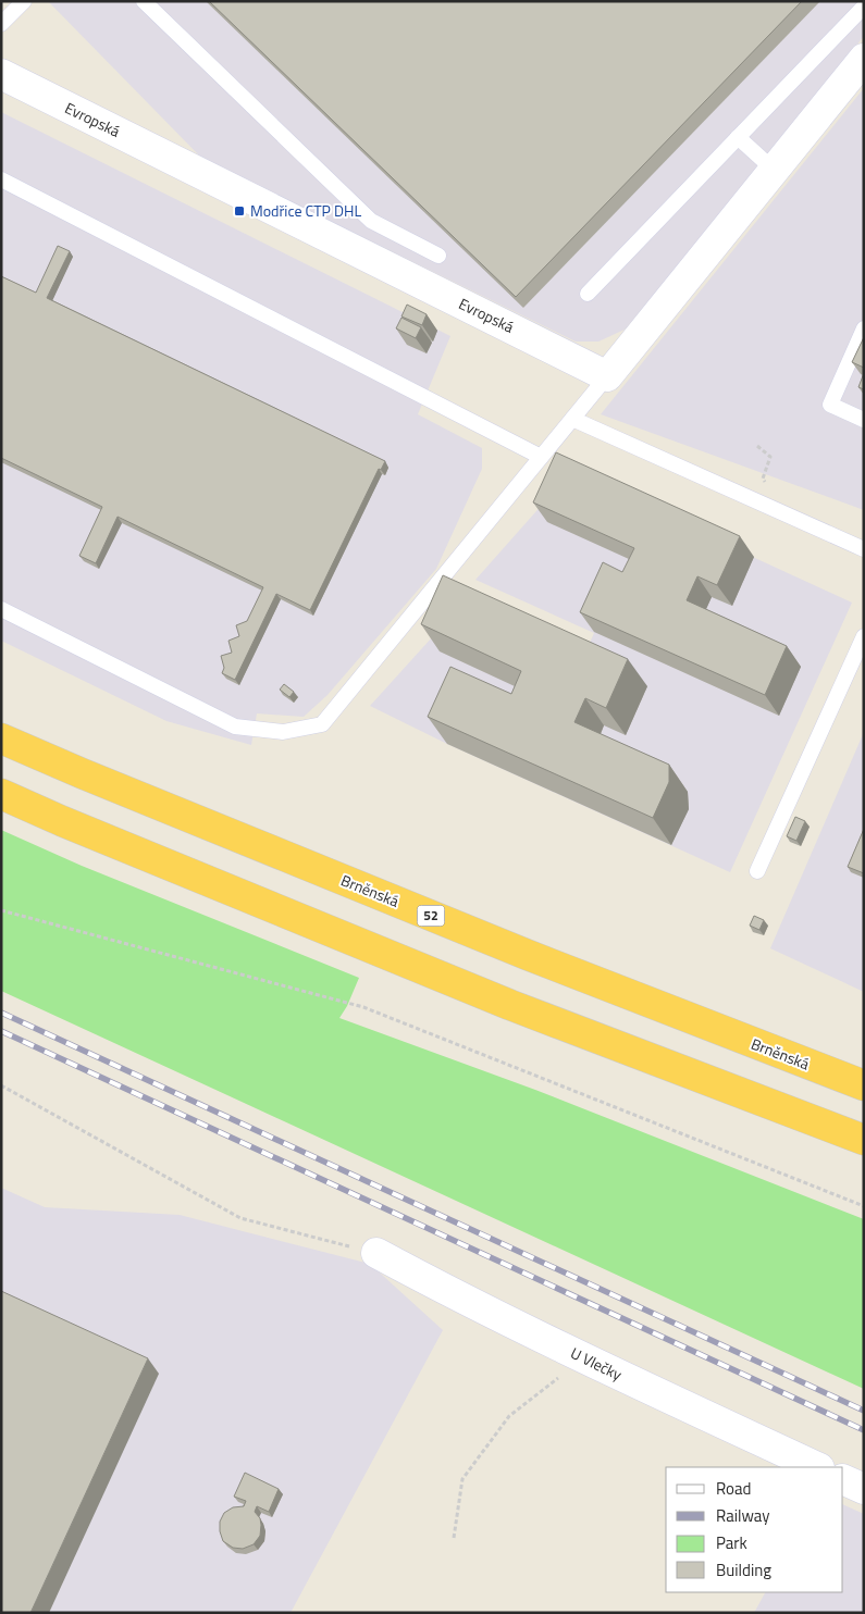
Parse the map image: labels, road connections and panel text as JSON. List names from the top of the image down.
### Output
{
  "streets": {
    "highway": ["Brněnská", "52"],
    "street": ["Evropská", "U Vlečky"]
  },
  "places": {
    "transit": ["Modřice CTP DHL"]
  },
  "legend": [
    "Road",
    "Railway",
    "Park",
    "Building"
  ]
}
